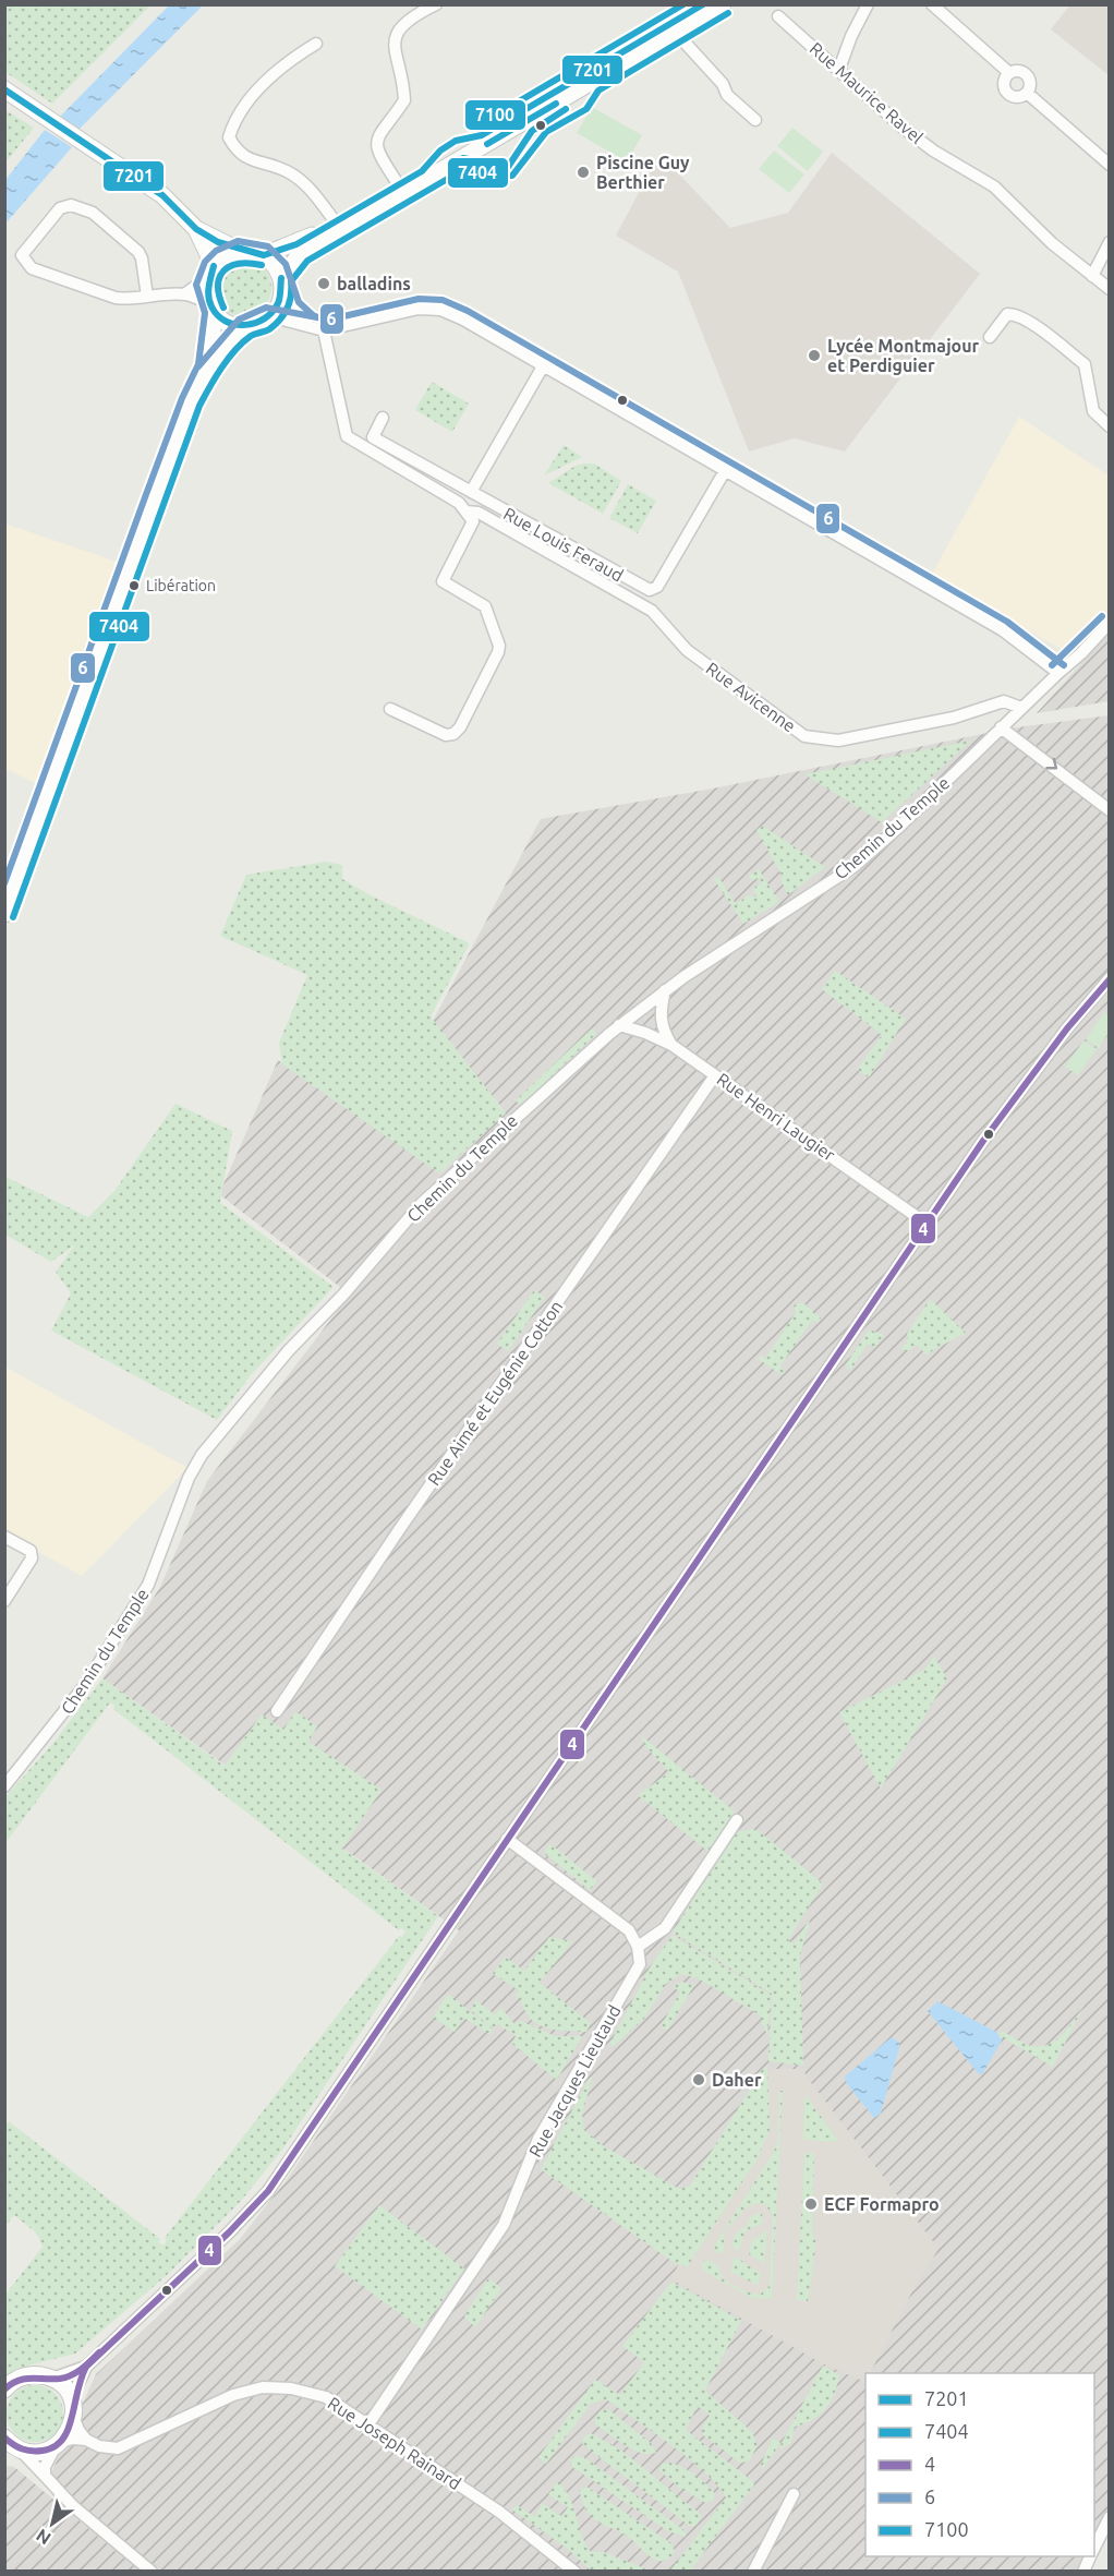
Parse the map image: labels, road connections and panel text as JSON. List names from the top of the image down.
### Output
{
  "streets": {
    "street": [
      "Rue Maurice Ravel",
      "Rue Louis Feraud",
      "Rue Avicenne",
      "Chemin du Temple",
      "Rue Henri Laugier",
      "Rue Aimé et Eugénie Cotton",
      "Rue Jacques Lieutaud",
      "Rue Joseph Rainard"
    ]
  },
  "crossings": [
    ["Rue Avicenne", "Chemin du Temple"],
    ["Chemin du Temple", "Rue Henri Laugier"],
    ["Rue Henri Laugier", "Rue Aimé et Eugénie Cotton"],
    ["Rue Jacques Lieutaud", "Rue Joseph Rainard"]
  ],
  "places": [
    "Piscine Guy Berthier",
    "balladins",
    "Lycée Montmajour et Perdiguier",
    "Libération",
    "Daher",
    "ECF Formapro"
  ],
  "lines": [
    "transit line 7201",
    "transit line 7100",
    "transit line 7404",
    "transit line 6",
    "transit line 4"
  ],
  "legend": [
    "7201",
    "7404",
    "4",
    "6",
    "7100"
  ],
  "north": "bottom left"
}
